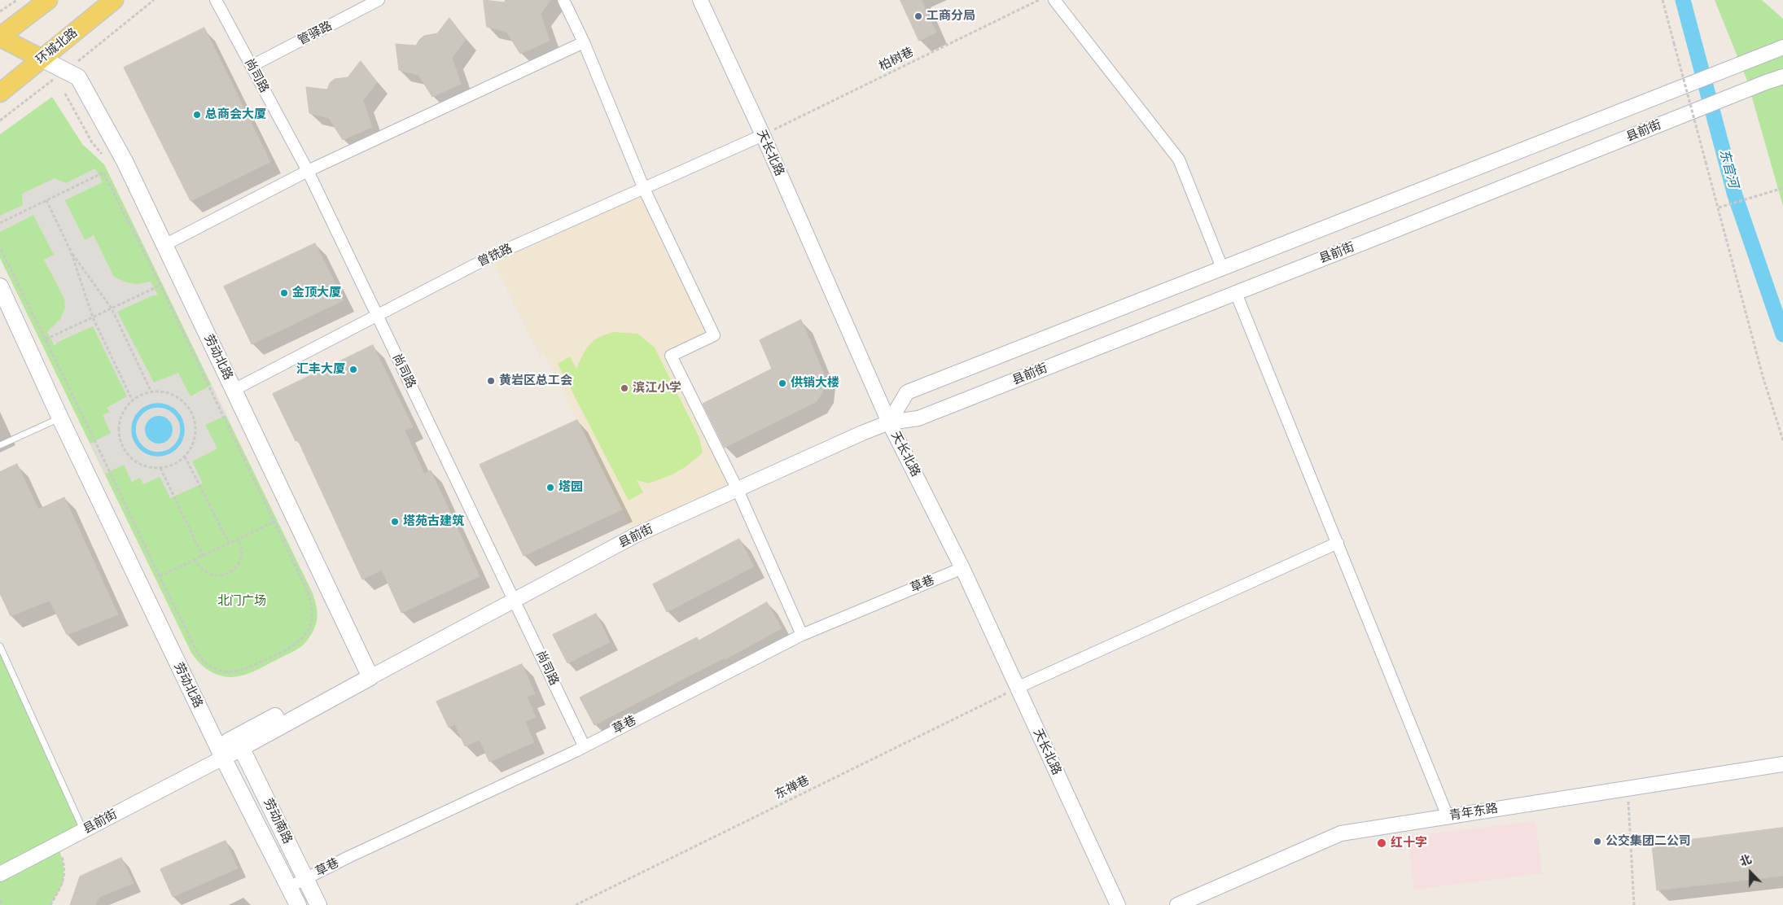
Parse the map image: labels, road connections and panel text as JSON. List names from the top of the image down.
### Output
{
  "streets": {
    "main road": [
      "环城北路",
      "县前街",
      "劳动北路",
      "劳动南路"
    ],
    "street": [
      "管驿路",
      "尚司路",
      "天长北路",
      "曾铣路",
      "草巷",
      "青年东路"
    ],
    "path": ["柏树巷", "东禅巷"]
  },
  "crossings": [
    ["管驿路", "尚司路"],
    ["环城北路", "劳动北路"],
    ["柏树巷", "天长北路"],
    ["柏树巷", "曾铣路"],
    ["尚司路", "县前街"],
    ["尚司路", "曾铣路"],
    ["尚司路", "草巷"],
    ["县前街", "天长北路"],
    ["县前街", "劳动北路"],
    ["县前街", "劳动南路"],
    ["天长北路", "曾铣路"],
    ["天长北路", "草巷"],
    ["天长北路", "东禅巷"],
    ["曾铣路", "劳动北路"],
    ["劳动北路", "草巷"],
    ["草巷", "劳动南路"]
  ],
  "water": ["东官河"],
  "parks": ["北门广场"],
  "places": [
    "工商分局",
    "总商会大厦",
    "金顶大厦",
    "汇丰大厦",
    "黄岩区总工会",
    "供销大楼",
    "滨江小学",
    "塔园",
    "塔苑古建筑",
    "公交集团二公司",
    "红十字"
  ],
  "north": "top"
}
